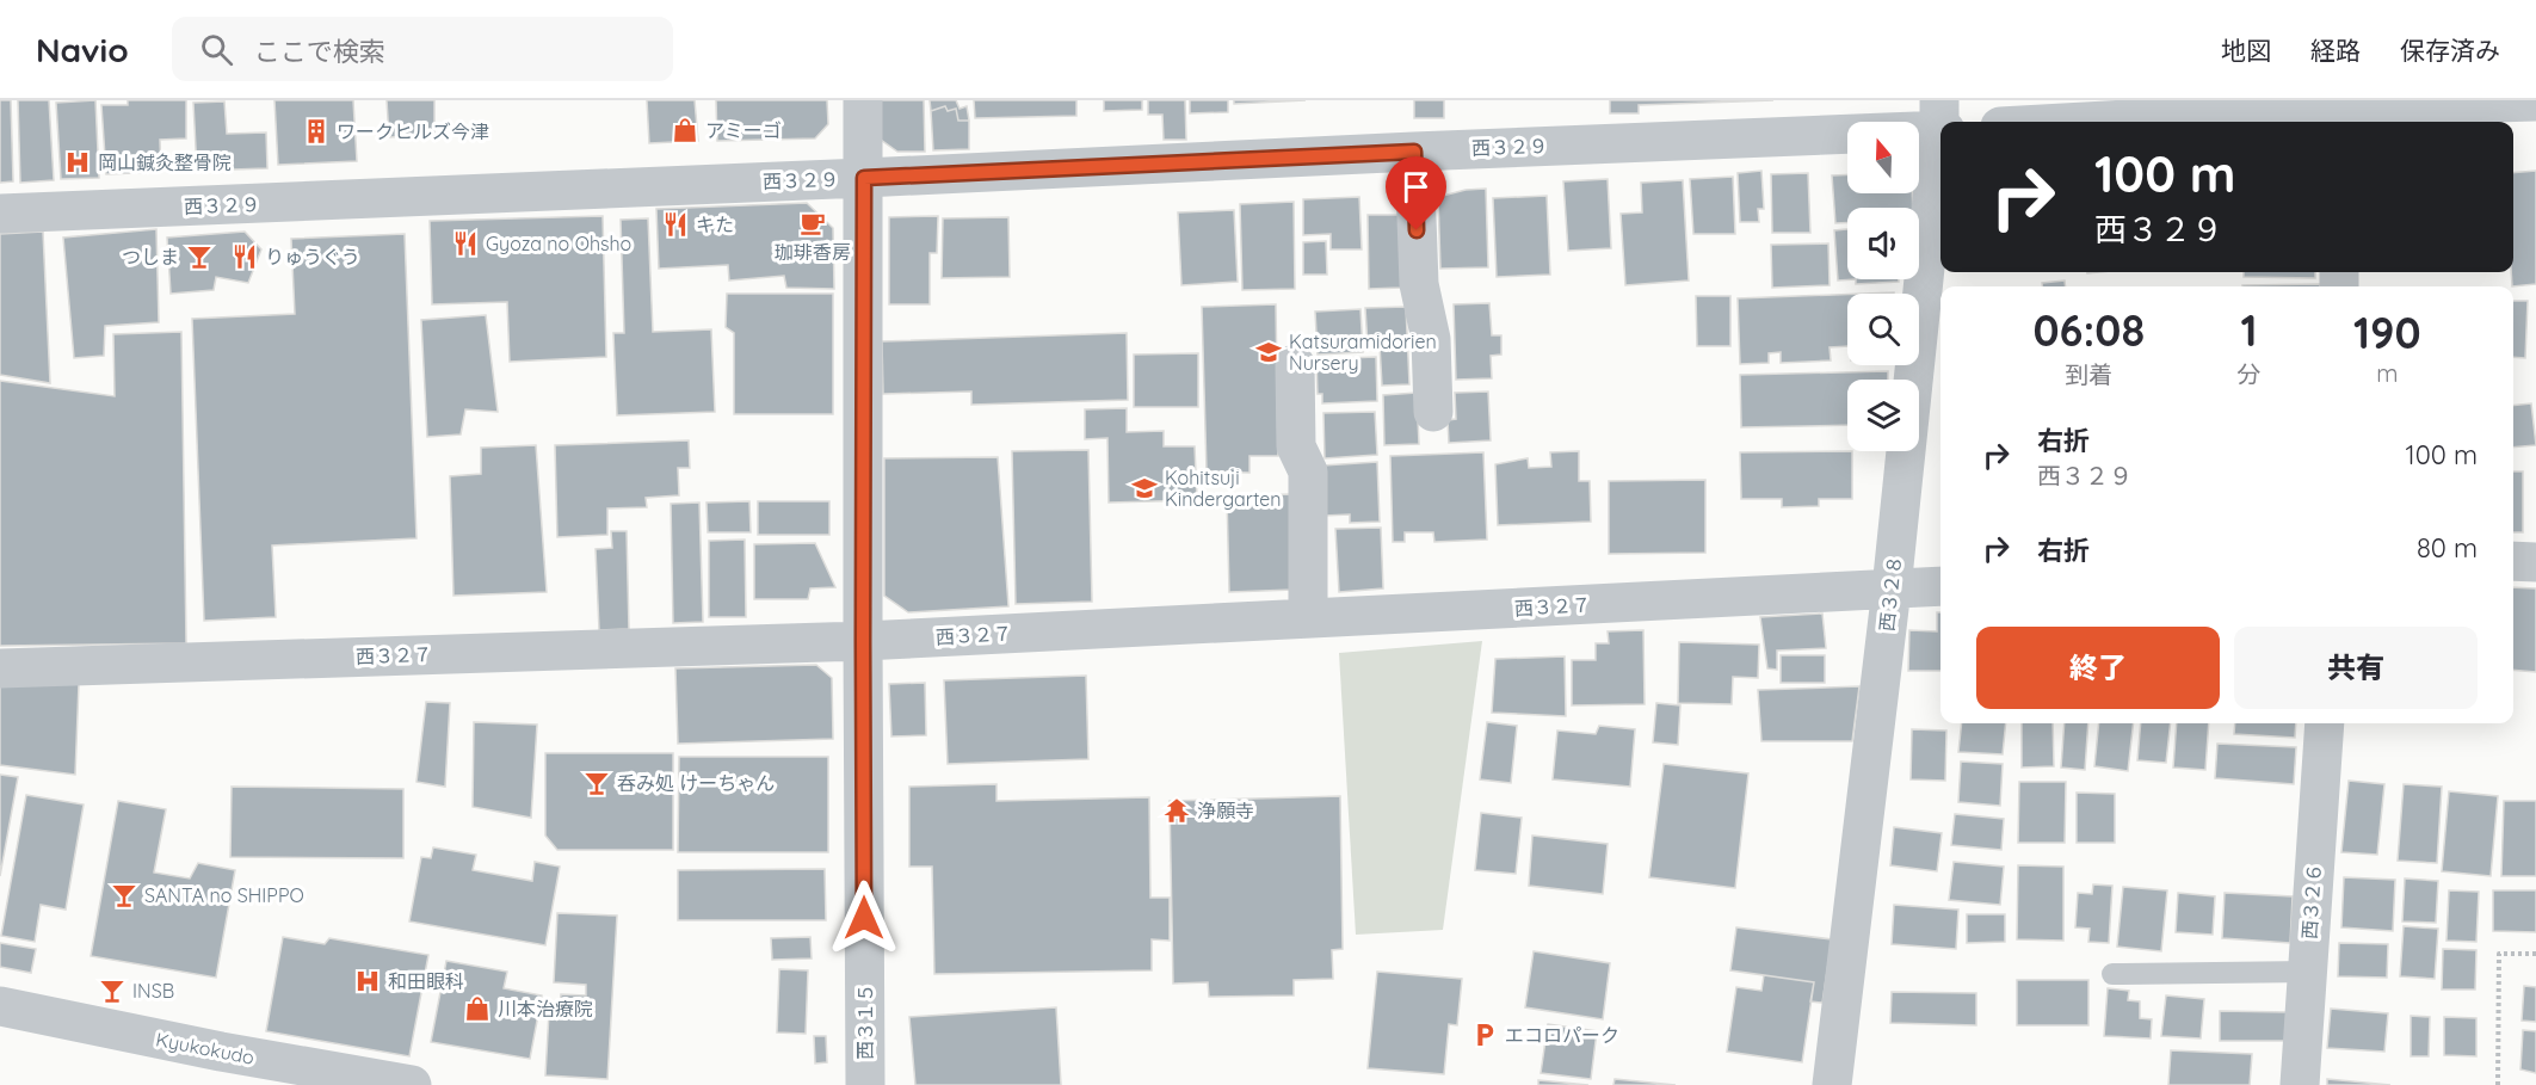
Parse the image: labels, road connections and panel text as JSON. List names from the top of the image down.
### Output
{
  "streets": {
    "street": [
      "西３２９",
      "西３２８",
      "西３２７",
      "西３２６",
      "西３１５",
      "Kyukokudo"
    ]
  },
  "crossings": [
    ["西３２９", "西３１５"],
    ["西３２８", "西３２７"],
    ["西３２７", "西３１５"]
  ],
  "places": {
    "shop": ["アミーゴ", "川本治療院"],
    "building": ["ワークヒルズ今津"],
    "hospital": ["岡山鍼灸整骨院", "和田眼科"],
    "cafe": ["珈琲香房"],
    "restaurant": ["キた", "Gyoza no Ohsho", "りゅうぐう"],
    "bar": [
      "つしま",
      "呑み処 けーちゃん",
      "SANTA no SHIPPO",
      "INSB"
    ],
    "school or university": ["Katsuramidorien Nursery", "Kohitsuji Kindergarten"],
    "temple": ["浄願寺"],
    "parking": ["エコロパーク"]
  },
  "north": "top",
  "page": {
    "header": "Navio",
    "search": "ここで検索",
    "nav": ["地図", "経路", "保存済み"],
    "turn": ["100 m", "西３２９"],
    "eta": [
      "06:08",
      "到着",
      "1",
      "分",
      "190",
      "m"
    ],
    "list": [
      {
        "name": "右折",
        "note": "西３２９",
        "value": "100 m"
      },
      {
        "name": "右折",
        "value": "80 m"
      }
    ],
    "buttons": ["終了", "共有"]
  }
}
